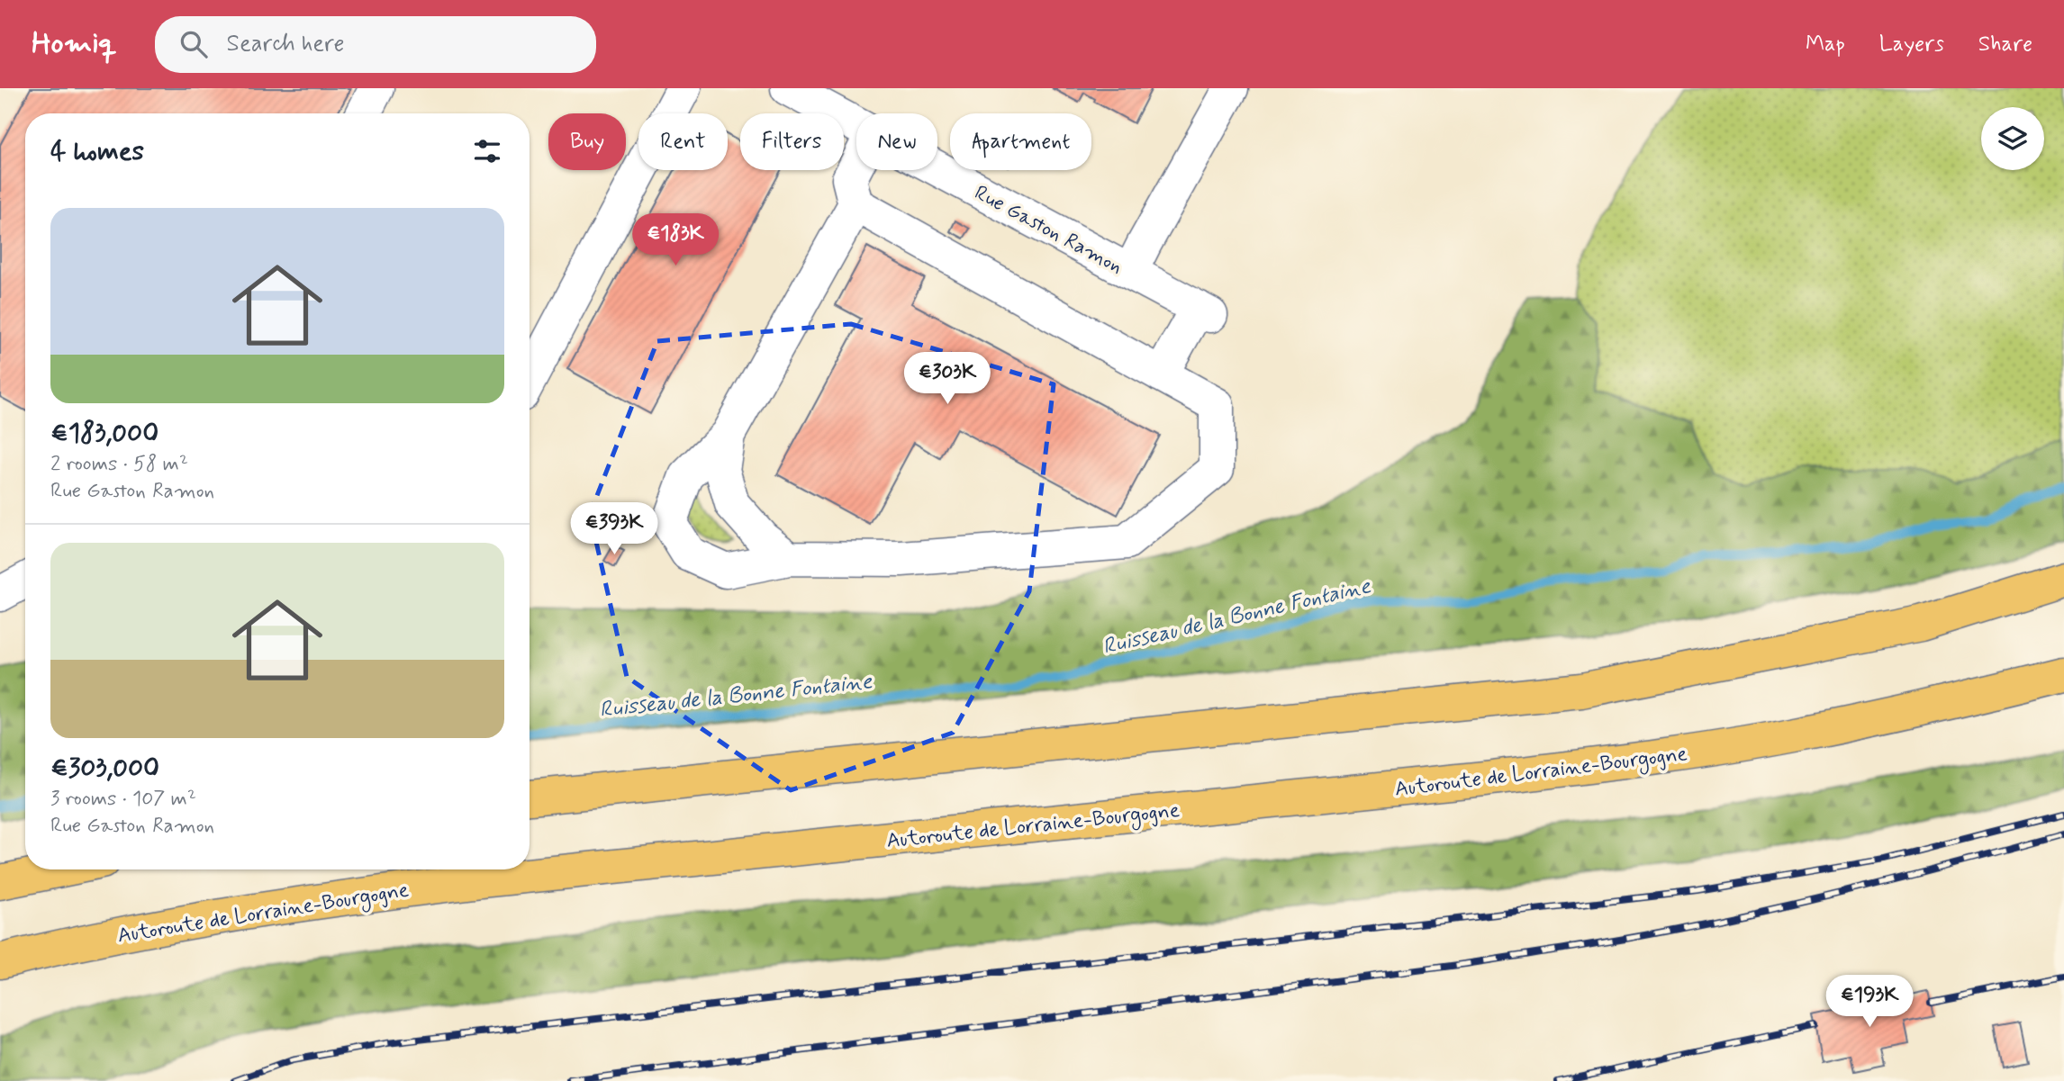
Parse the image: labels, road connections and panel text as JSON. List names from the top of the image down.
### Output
{
  "streets": {
    "highway": ["Autoroute de Lorraine-Bourgogne"],
    "street": ["Rue Gaston Ramon"]
  },
  "water": ["Ruisseau de la Bonne Fontaine"],
  "page": {
    "header": "Homiq",
    "search": "Search here",
    "nav": ["Map", "Layers", "Share"],
    "chip": [
      "Buy",
      "Rent",
      "Filters",
      "New",
      "Apartment"
    ],
    "heading": "4 homes",
    "list": [
      {
        "name": "€183,000",
        "note": "2 rooms · 58 m² · Rue Gaston Ramon"
      },
      {
        "name": "€303,000",
        "note": "3 rooms · 107 m² · Rue Gaston Ramon"
      }
    ],
    "price": [
      "€183K",
      "€303K",
      "€393K",
      "€193K"
    ]
  }
}
